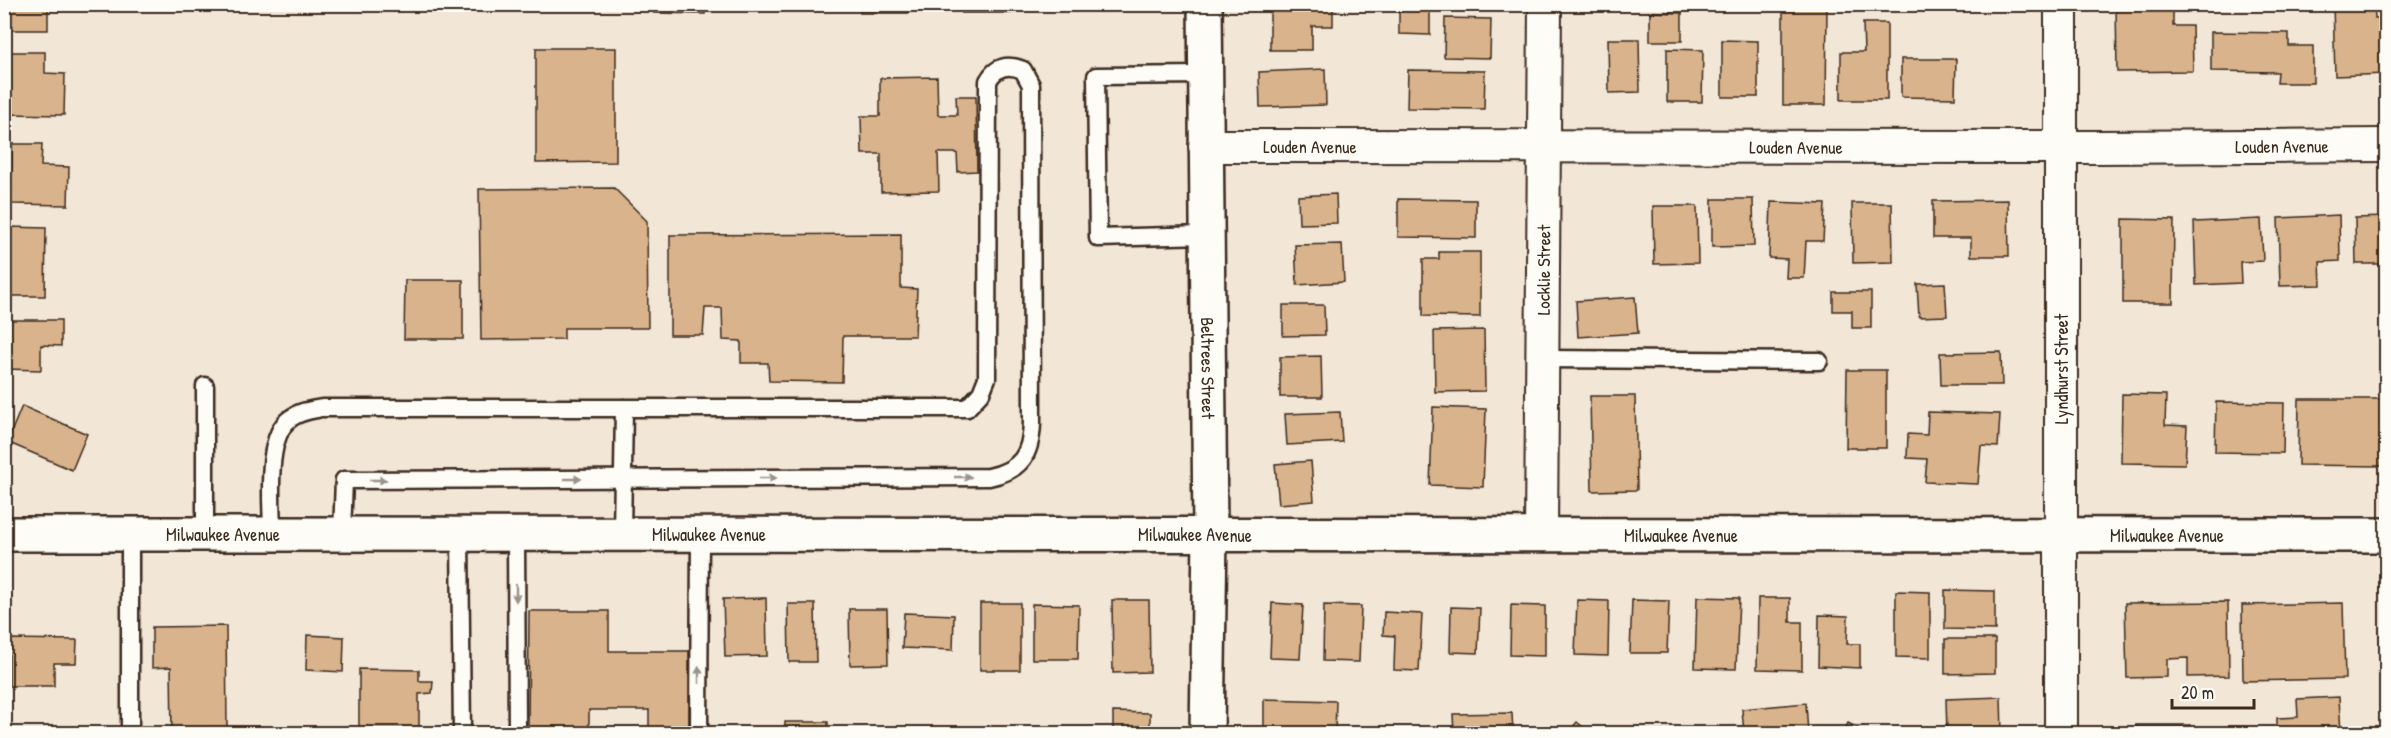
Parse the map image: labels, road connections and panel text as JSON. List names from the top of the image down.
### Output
{
  "streets": {
    "street": [
      "Louden Avenue",
      "Locklie Street",
      "Beltrees Street",
      "Lyndhurst Street",
      "Milwaukee Avenue"
    ]
  },
  "crossings": [
    ["Louden Avenue", "Locklie Street"],
    ["Louden Avenue", "Beltrees Street"],
    ["Louden Avenue", "Lyndhurst Street"],
    ["Locklie Street", "Milwaukee Avenue"],
    ["Beltrees Street", "Milwaukee Avenue"],
    ["Lyndhurst Street", "Milwaukee Avenue"]
  ],
  "scale_bar": "20 m"
}
